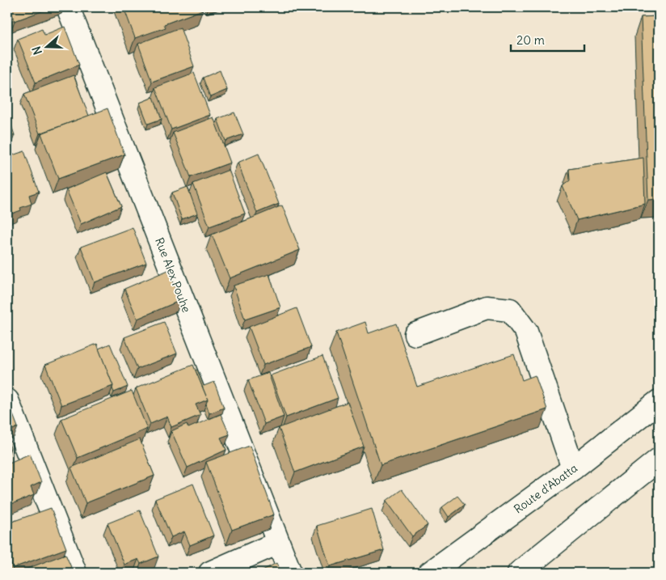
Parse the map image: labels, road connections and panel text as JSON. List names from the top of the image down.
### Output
{
  "streets": {
    "street": ["Rue Alex Pouhe", "Route d'Abatta"]
  },
  "scale_bar": "20 m",
  "north": "left"
}
